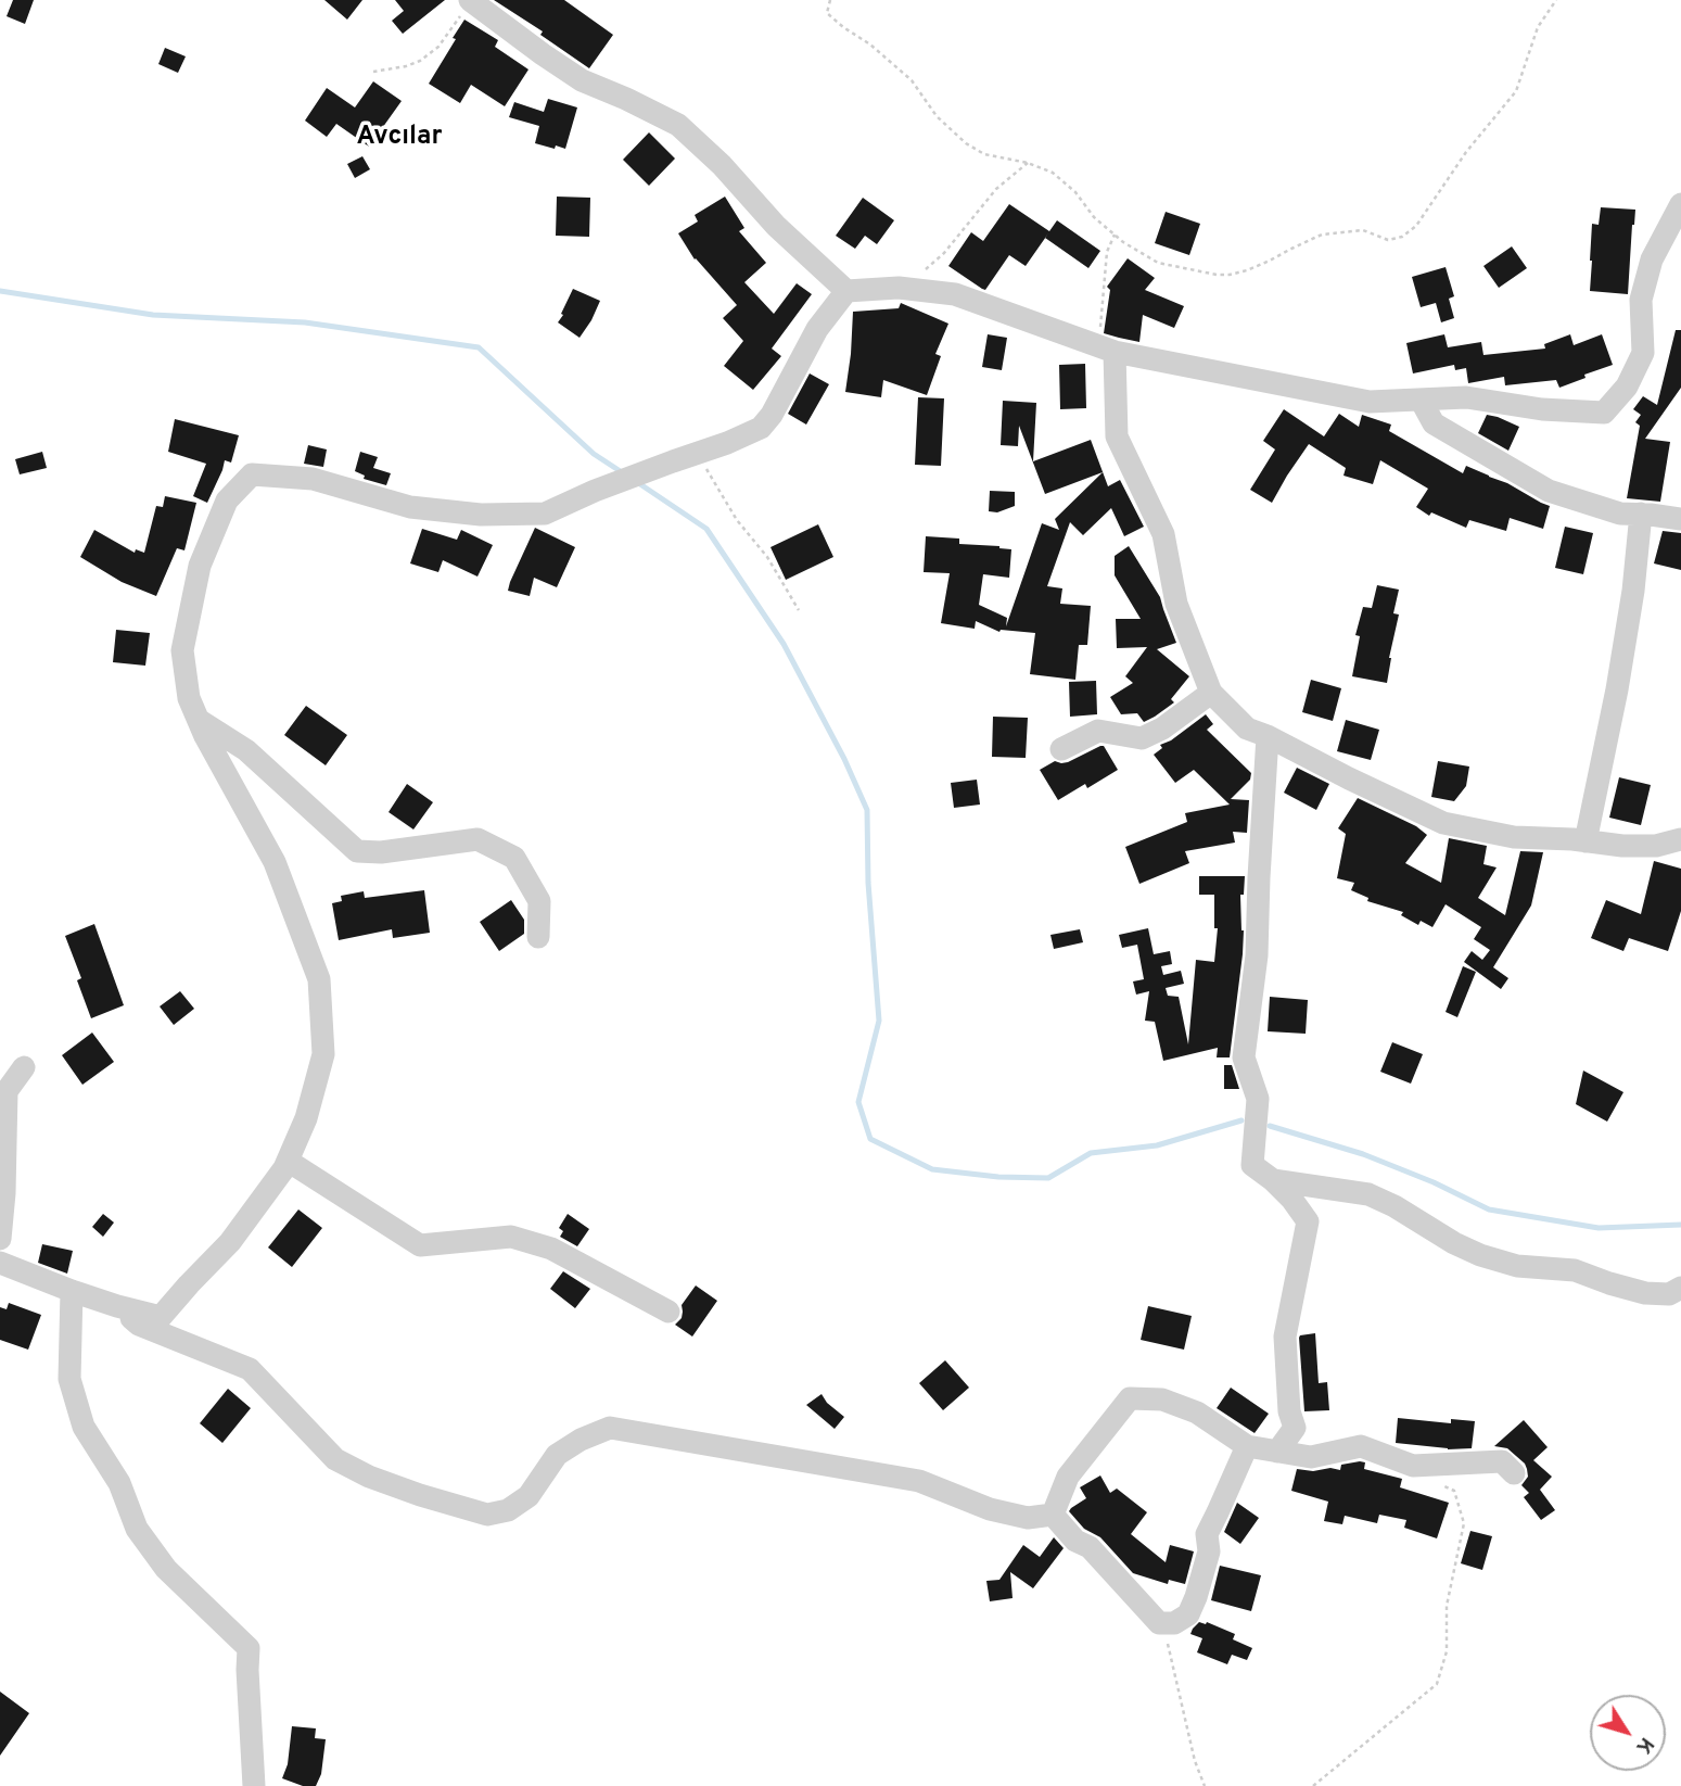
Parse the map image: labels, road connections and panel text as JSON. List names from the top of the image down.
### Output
{
  "districts": ["Avcılar"],
  "north": "bottom right"
}
